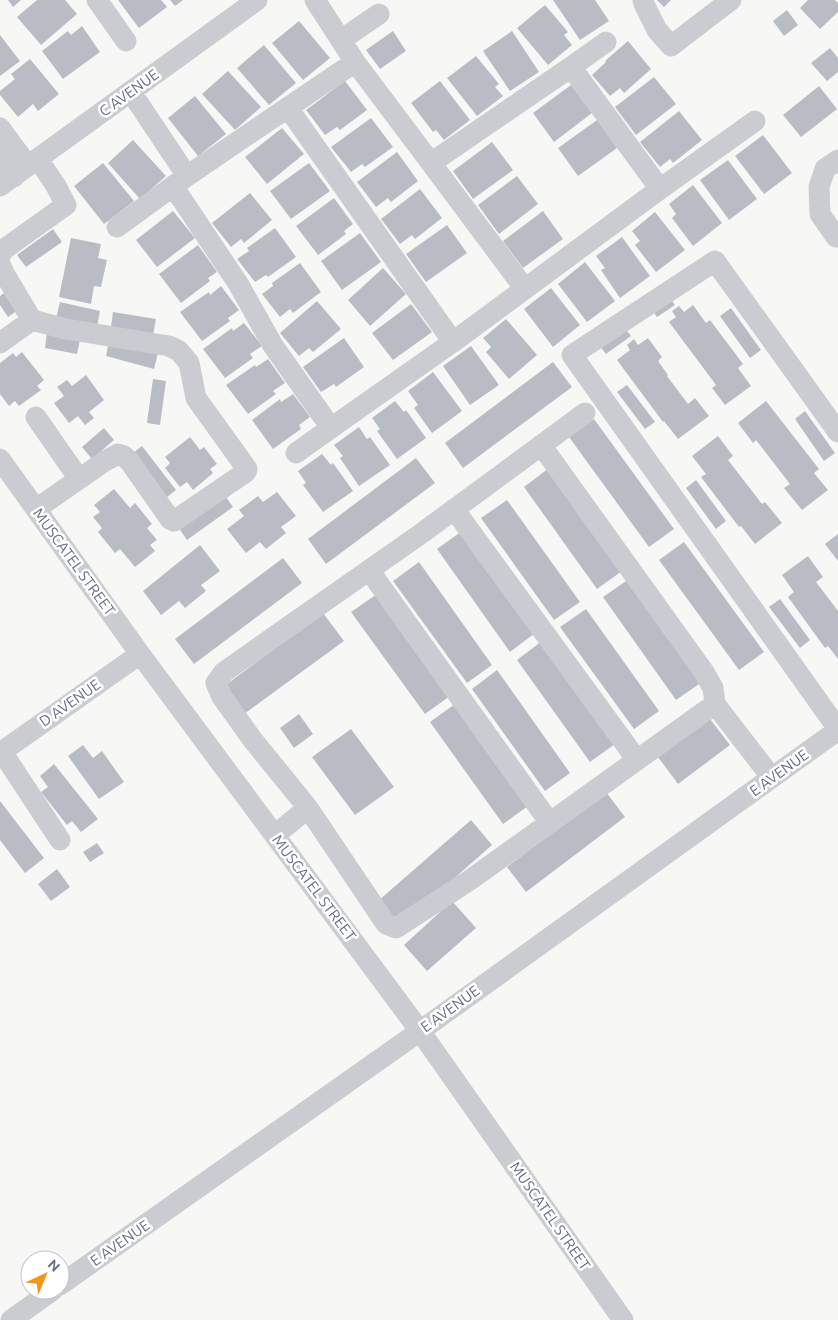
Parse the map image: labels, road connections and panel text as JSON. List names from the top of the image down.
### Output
{
  "streets": {
    "street": [
      "C AVENUE",
      "MUSCATEL STREET",
      "D AVENUE",
      "E AVENUE"
    ]
  },
  "crossings": [
    ["MUSCATEL STREET", "D AVENUE"],
    ["MUSCATEL STREET", "E AVENUE"]
  ],
  "north": "top right"
}
